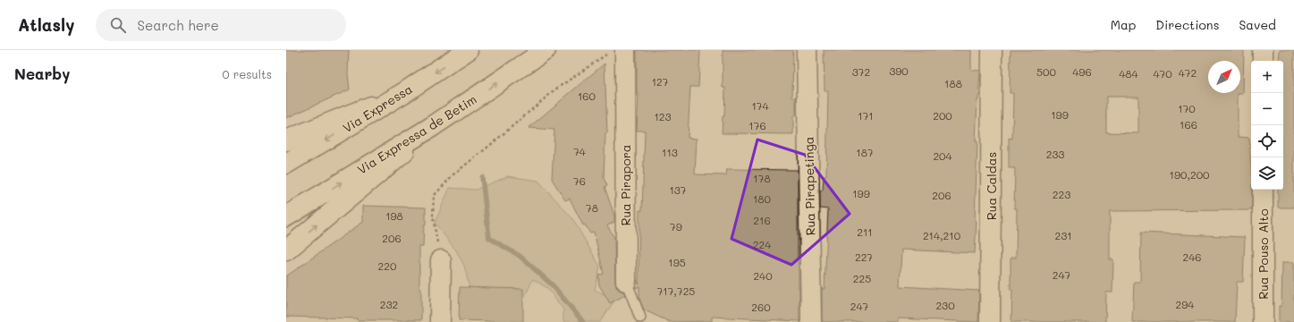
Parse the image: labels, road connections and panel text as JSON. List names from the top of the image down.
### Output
{
  "streets": {
    "main road": [
      "Via Expressa",
      "Via Expressa de Betim",
      "Rua Pirapora",
      "Rua Pirapetinga",
      "Rua Caldas",
      "Rua Pouso Alto"
    ]
  },
  "house_numbers": [
    "390",
    "372",
    "500",
    "496",
    "472",
    "484",
    "470",
    "127",
    "188",
    "160",
    "174",
    "170",
    "199",
    "171",
    "200",
    "123",
    "166",
    "176",
    "74",
    "113",
    "187",
    "233",
    "204",
    "190,200",
    "178",
    "76",
    "137",
    "199",
    "223",
    "206",
    "180",
    "78",
    "198",
    "216",
    "79",
    "211",
    "214,210",
    "231",
    "206",
    "224",
    "227",
    "246",
    "195",
    "220",
    "247",
    "240",
    "225",
    "717,725",
    "232",
    "294",
    "230",
    "247",
    "260"
  ],
  "north": "top right",
  "page": {
    "header": "Atlasly",
    "search": "Search here",
    "nav": ["Map", "Directions", "Saved"],
    "heading": ["Nearby", "0 results"],
    "map_buttons": ["+", "−"]
  }
}
